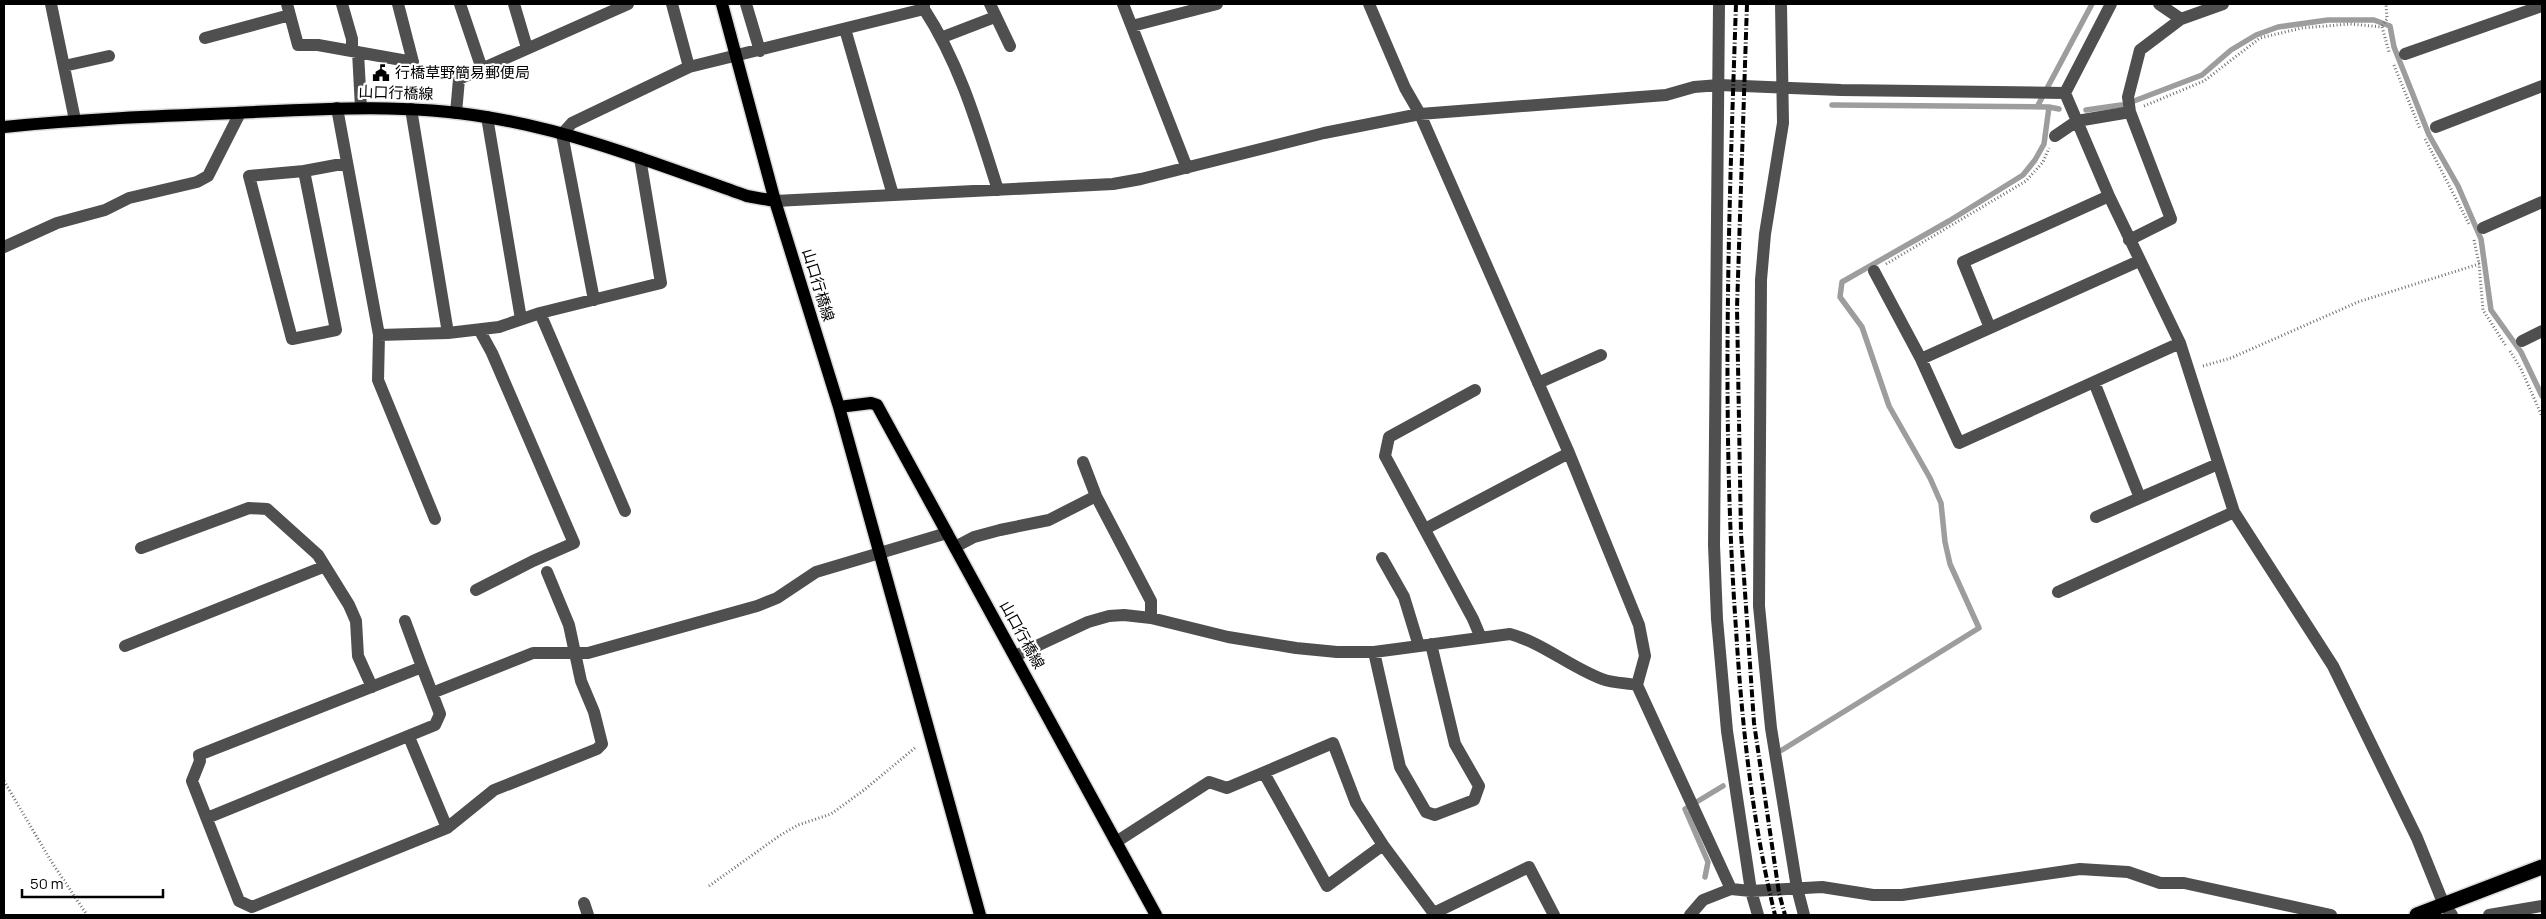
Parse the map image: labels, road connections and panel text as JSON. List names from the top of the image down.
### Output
{
  "streets": {
    "main road": ["山口行橋線"]
  },
  "places": {
    "public building": ["行橋草野簡易郵便局"]
  },
  "scale_bar": "50 m"
}
